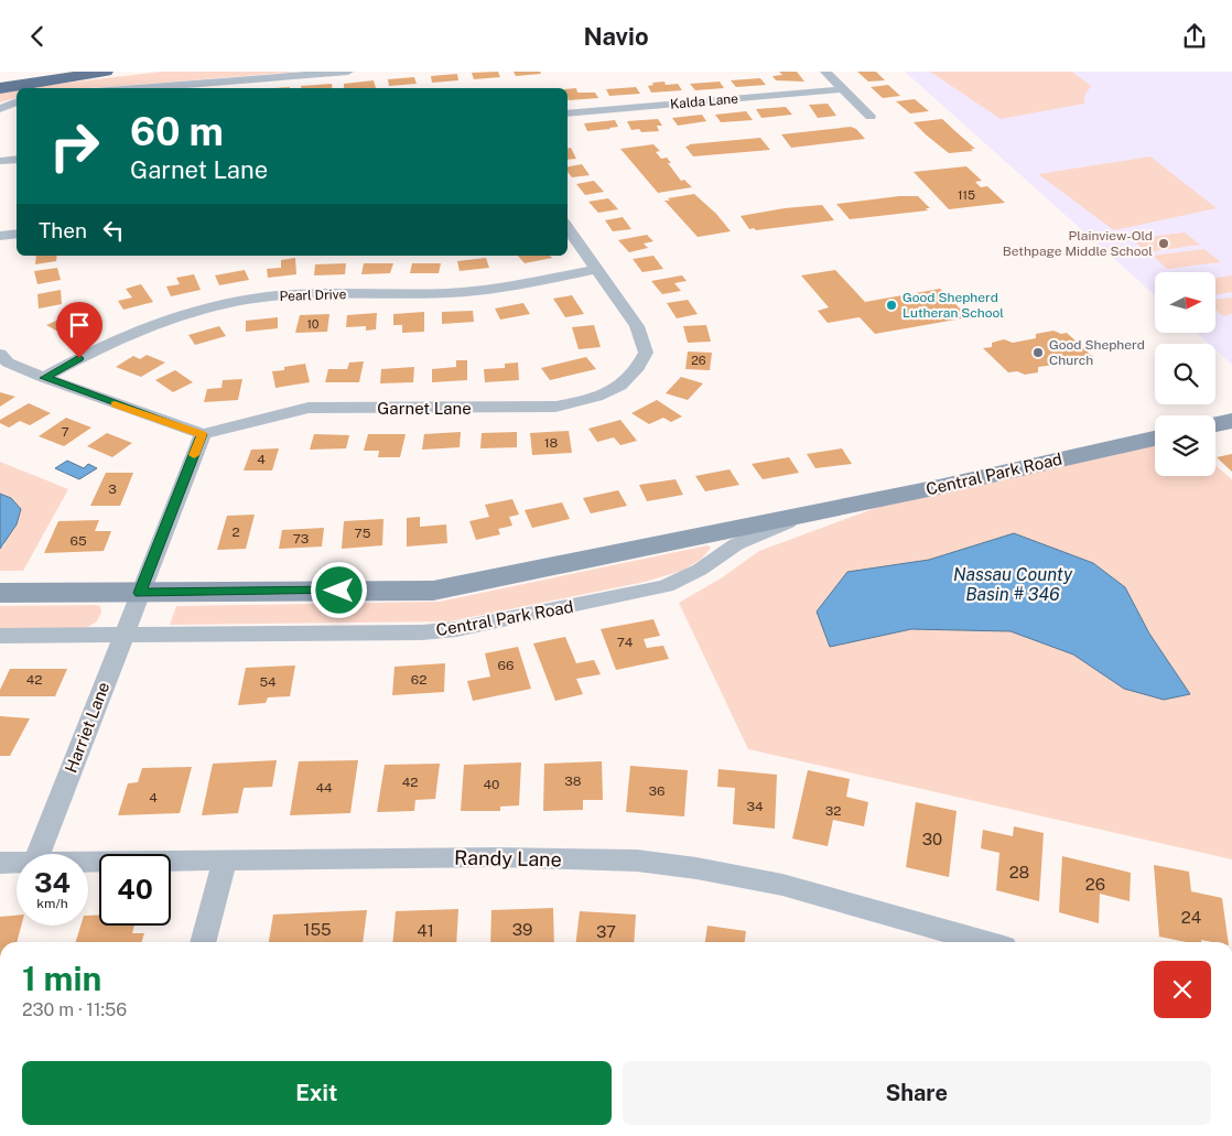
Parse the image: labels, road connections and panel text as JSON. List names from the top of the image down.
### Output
{
  "streets": {
    "street": [
      "Kalda Lane",
      "Pearl Drive",
      "Garnet Lane",
      "Central Park Road",
      "Harriet Lane",
      "Randy Lane"
    ]
  },
  "crossings": [
    ["Pearl Drive", "Garnet Lane"],
    ["Central Park Road", "Harriet Lane"]
  ],
  "water": ["Nassau County Basin # 346"],
  "places": ["Plainview-Old Bethpage Middle School", "Good Shepherd Lutheran School", "Good Shepherd Church"],
  "house_numbers": [
    "115",
    "10",
    "26",
    "7",
    "18",
    "4",
    "3",
    "2",
    "75",
    "73",
    "65",
    "74",
    "66",
    "42",
    "62",
    "54",
    "38",
    "42",
    "40",
    "44",
    "36",
    "4",
    "34",
    "32",
    "30",
    "28",
    "26",
    "24",
    "155",
    "39",
    "41",
    "37"
  ],
  "north": "right",
  "page": {
    "header": "Navio",
    "turn": ["60 m", "Garnet Lane"],
    "then": "Then",
    "speed": "34 km/h",
    "limit": "40",
    "heading": ["1 min", "230 m · 11:56"],
    "buttons": ["Exit", "Share"]
  }
}
